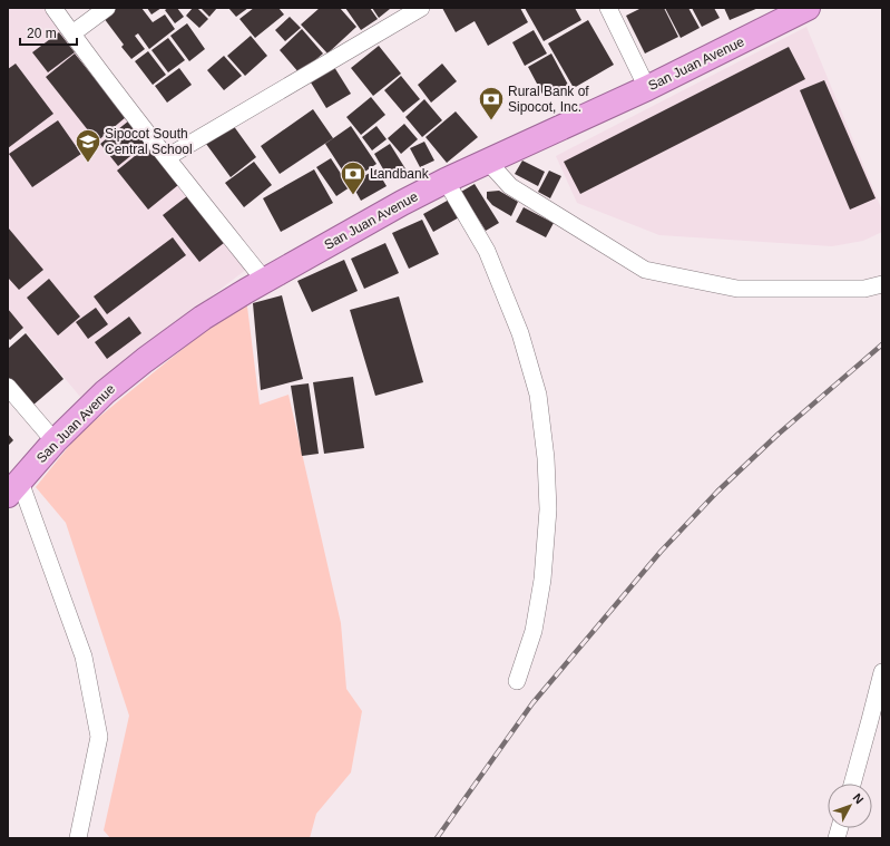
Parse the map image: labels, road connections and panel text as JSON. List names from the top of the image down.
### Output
{
  "streets": {
    "highway": ["San Juan Avenue"]
  },
  "places": {
    "bank": ["Rural Bank of Sipocot, Inc.", "Landbank"],
    "school or university": ["Sipocot South Central School"]
  },
  "scale_bar": "20 m",
  "north": "top right"
}
